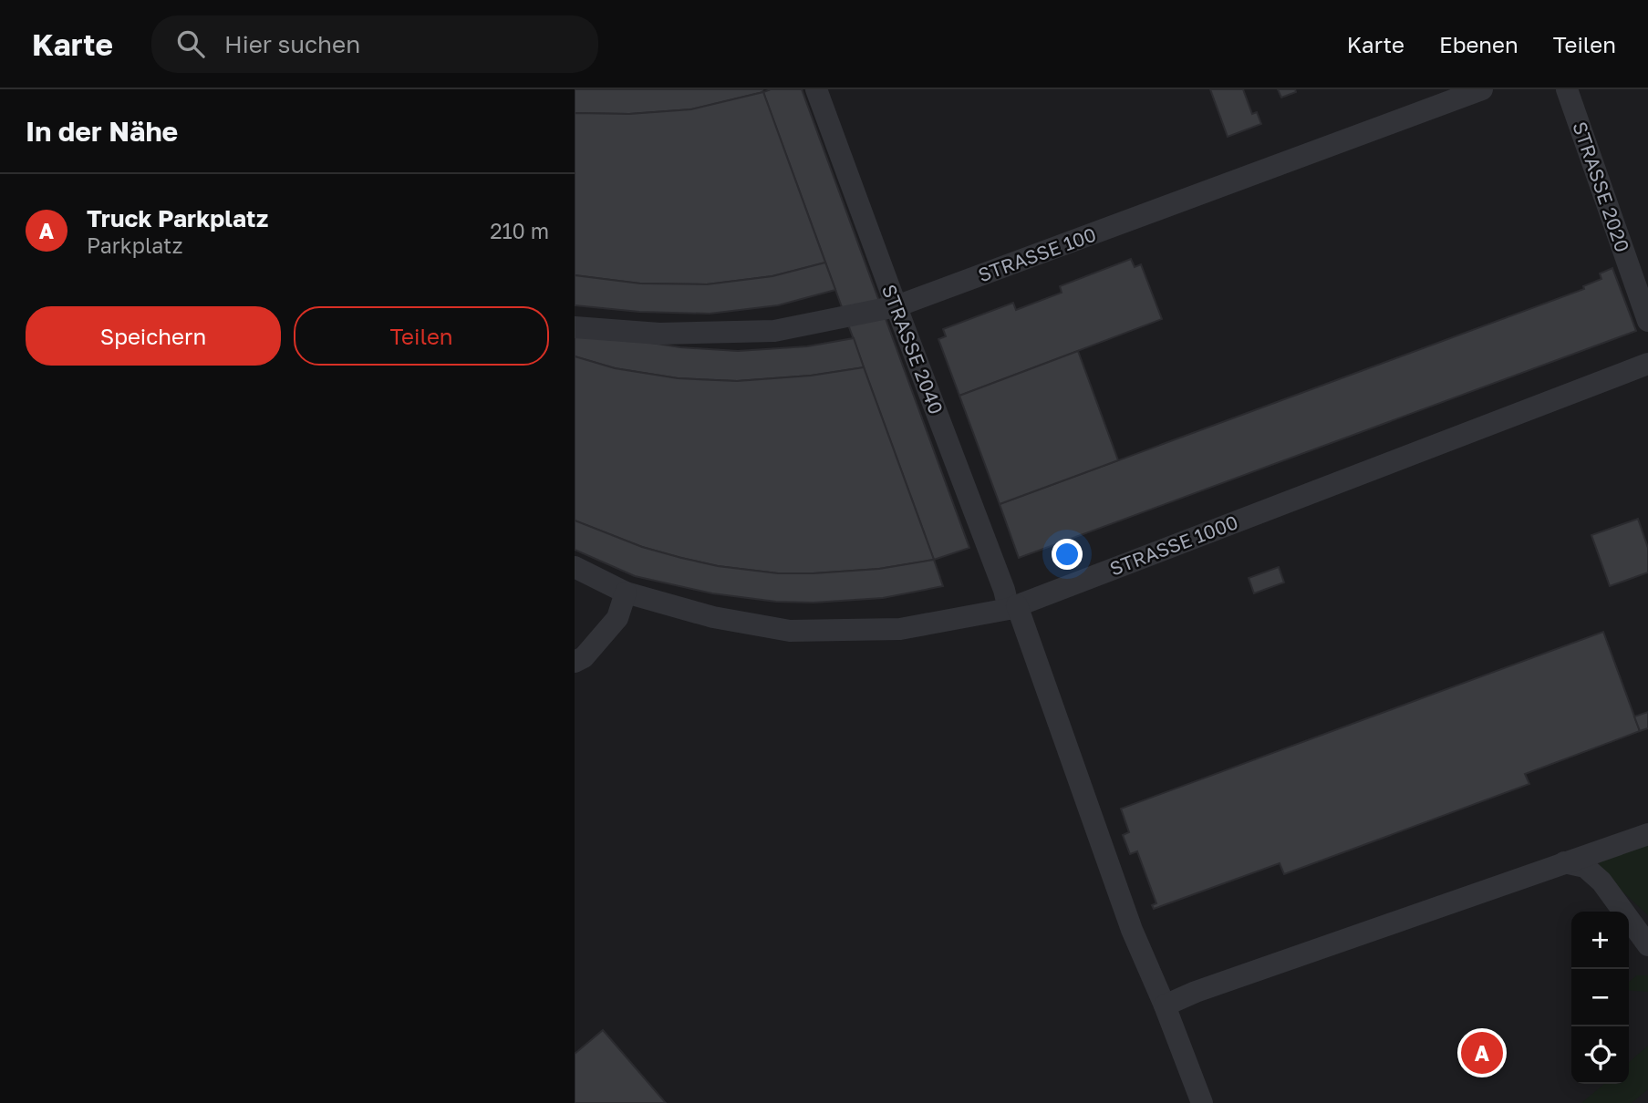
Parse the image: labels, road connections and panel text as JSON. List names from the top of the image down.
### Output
{
  "streets": {
    "lane": [
      "STRASSE 2020",
      "STRASSE 100",
      "STRASSE 2040",
      "STRASSE 1000"
    ]
  },
  "crossings": [
    ["STRASSE 100", "STRASSE 2040"],
    ["STRASSE 2040", "STRASSE 1000"]
  ],
  "page": {
    "header": "Karte",
    "search": "Hier suchen",
    "nav": ["Karte", "Ebenen", "Teilen"],
    "heading": "In der Nähe",
    "list": [
      {
        "mark": "A",
        "name": "Truck Parkplatz",
        "note": "Parkplatz",
        "value": "210 m"
      }
    ],
    "buttons": ["Speichern", "Teilen"],
    "map_buttons": ["+", "−"],
    "pins": "A"
  }
}
